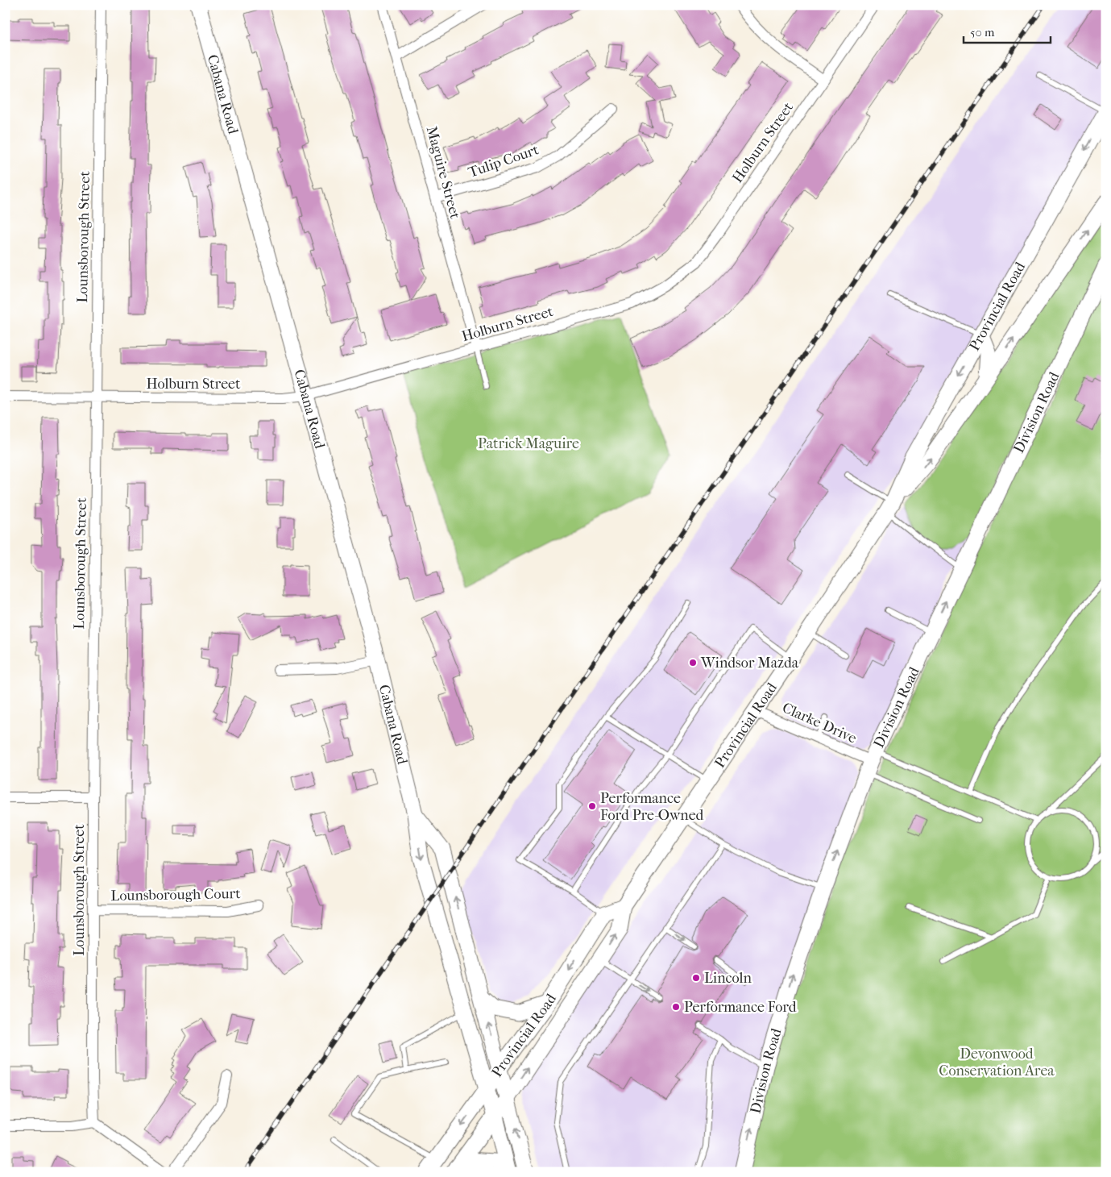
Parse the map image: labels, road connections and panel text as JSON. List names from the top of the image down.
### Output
{
  "streets": {
    "main road": ["Cabana Road", "Provincial Road", "Division Road"],
    "street": [
      "Holburn Street",
      "Tulip Court",
      "Maguire Street",
      "Lounsborough Street",
      "Clarke Drive",
      "Lounsborough Court"
    ]
  },
  "crossings": [
    ["Cabana Road", "Holburn Street"],
    ["Cabana Road", "Provincial Road"],
    ["Holburn Street", "Maguire Street"],
    ["Holburn Street", "Lounsborough Street"],
    ["Tulip Court", "Maguire Street"],
    ["Lounsborough Street", "Lounsborough Court"],
    ["Provincial Road", "Clarke Drive"],
    ["Division Road", "Clarke Drive"]
  ],
  "one_way": ["Division Road"],
  "parks": ["Patrick Maguire", "Devonwood Conservation Area"],
  "places": [
    "Windsor Mazda",
    "Performance Ford Pre-Owned",
    "Lincoln",
    "Performance Ford"
  ],
  "scale_bar": "50 m"
}
